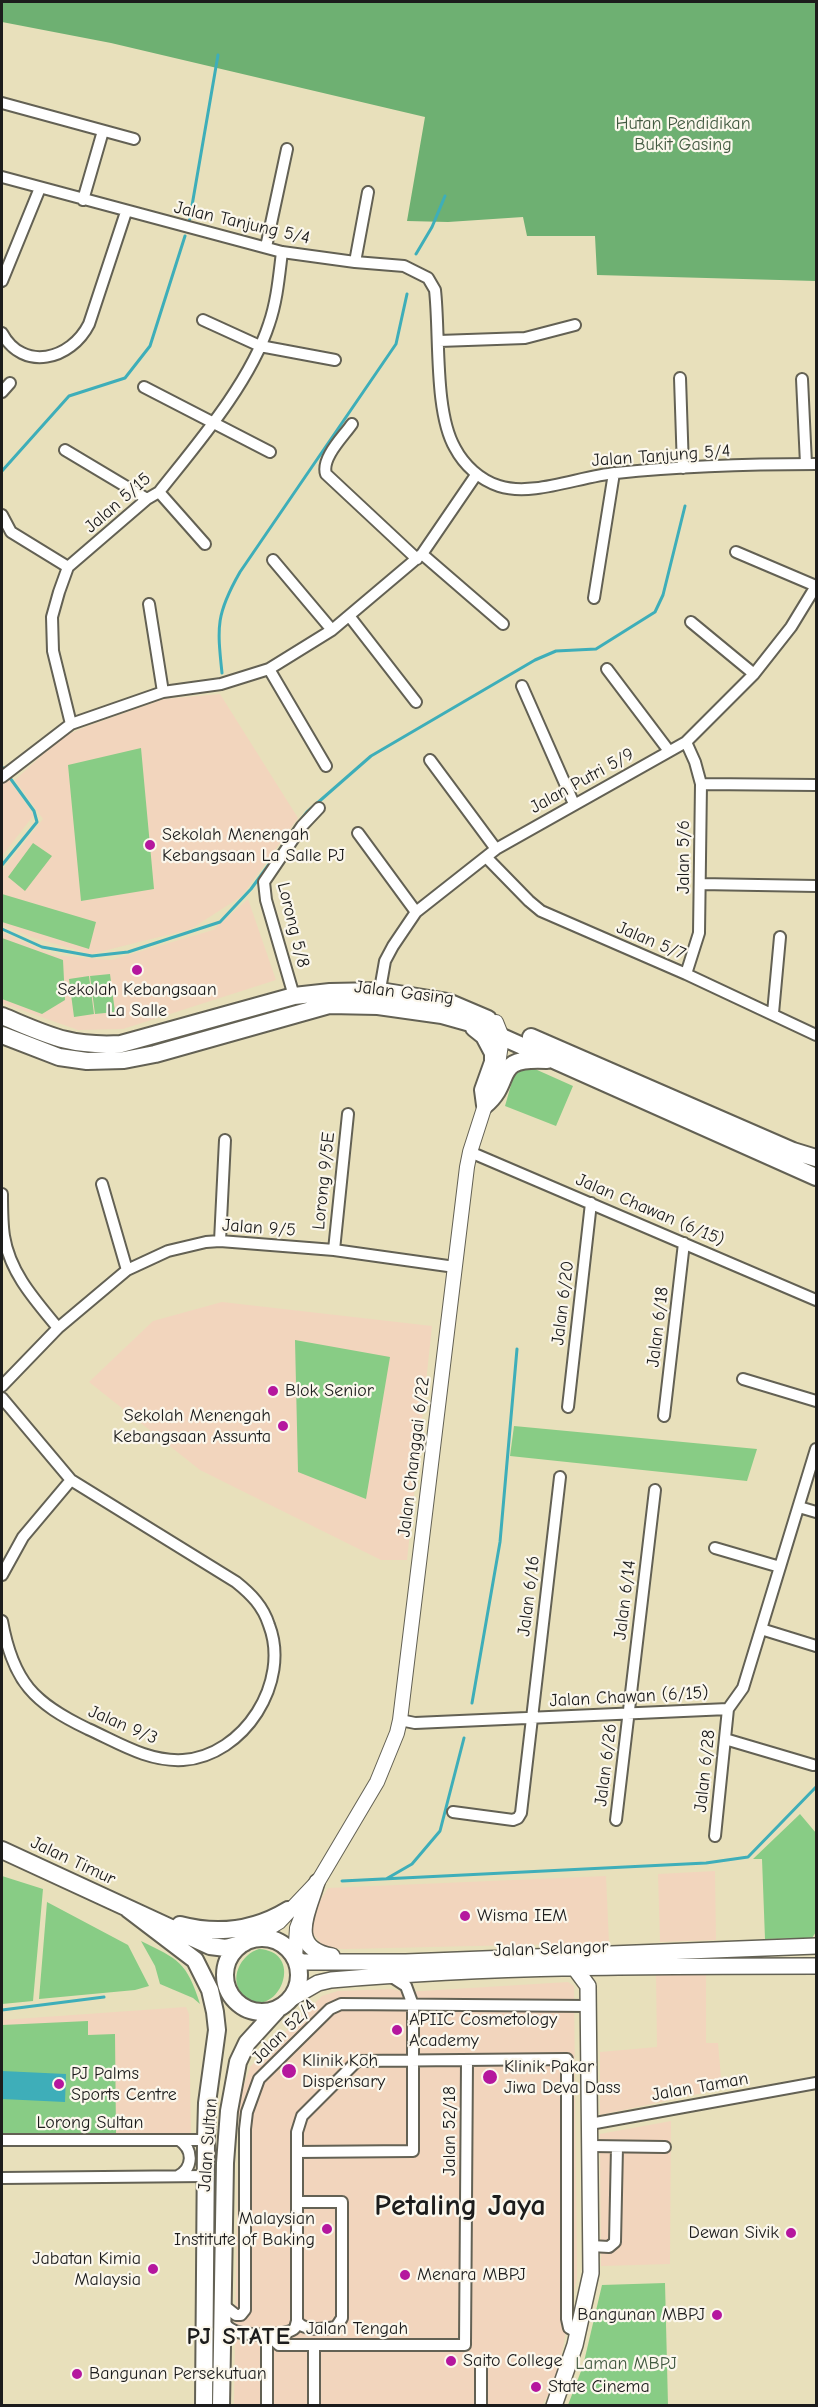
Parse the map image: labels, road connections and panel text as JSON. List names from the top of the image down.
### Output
{
  "streets": {
    "main road": [
      "Jalan Gasing",
      "Jalan Timur",
      "Jalan Selangor",
      "Jalan Sultan"
    ],
    "street": [
      "Jalan Tanjung 5/4",
      "Jalan 5/15",
      "Jalan Putri 5/9",
      "Jalan 5/6",
      "Lorong 5/8",
      "Jalan 5/7",
      "Lorong 9/5E",
      "Jalan Chawan (6/15)",
      "Jalan 9/5",
      "Jalan 6/20",
      "Jalan 6/18",
      "Jalan Changgai 6/22",
      "Jalan 6/16",
      "Jalan 6/14",
      "Jalan 9/3",
      "Jalan 6/26",
      "Jalan 6/28",
      "Jalan 52/4",
      "Jalan Taman",
      "Lorong Sultan",
      "Jalan 52/18",
      "Jalan Tengah"
    ]
  },
  "crossings": [
    ["Jalan Tanjung 5/4", "Jalan 5/15"],
    ["Jalan Putri 5/9", "Jalan 5/6"],
    ["Jalan Putri 5/9", "Jalan 5/7"],
    ["Jalan Putri 5/9", "Jalan Gasing"],
    ["Jalan 5/6", "Jalan 5/7"],
    ["Lorong 5/8", "Jalan Gasing"],
    ["Jalan Gasing", "Jalan Changgai 6/22"],
    ["Lorong 9/5E", "Jalan 9/5"],
    ["Jalan Chawan (6/15)", "Jalan 6/20"],
    ["Jalan Chawan (6/15)", "Jalan 6/18"],
    ["Jalan Chawan (6/15)", "Jalan Changgai 6/22"],
    ["Jalan Chawan (6/15)", "Jalan 6/16"],
    ["Jalan Chawan (6/15)", "Jalan 6/14"],
    ["Jalan Chawan (6/15)", "Jalan 6/26"],
    ["Jalan Chawan (6/15)", "Jalan 6/28"],
    ["Jalan 9/5", "Jalan Changgai 6/22"],
    ["Jalan Changgai 6/22", "Jalan Timur"],
    ["Jalan Changgai 6/22", "Jalan Selangor"],
    ["Jalan Changgai 6/22", "Jalan Sultan"],
    ["Jalan 6/14", "Jalan 6/26"],
    ["Jalan Timur", "Jalan Selangor"],
    ["Jalan Timur", "Jalan Sultan"],
    ["Jalan Selangor", "Jalan Sultan"],
    ["Jalan 52/4", "Jalan Sultan"],
    ["Jalan 52/4", "Jalan Tengah"],
    ["Lorong Sultan", "Jalan Sultan"],
    ["Jalan 52/18", "Jalan Tengah"],
    ["Jalan Sultan", "Jalan Tengah"]
  ],
  "districts": ["Petaling Jaya", "PJ STATE"],
  "parks": ["Hutan Pendidikan Bukit Gasing", "Laman MBPJ"],
  "places": [
    "Sekolah Menengah Kebangsaan La Salle PJ",
    "Sekolah Kebangsaan La Salle",
    "Blok Senior",
    "Sekolah Menengah Kebangsaan Assunta",
    "Wisma IEM",
    "APIIC Cosmetology Academy",
    "Klinik Koh Dispensary",
    "Klinik Pakar Jiwa Deva Dass",
    "PJ Palms Sports Centre",
    "Malaysian Institute of Baking",
    "Dewan Sivik",
    "Jabatan Kimia Malaysia",
    "Menara MBPJ",
    "Bangunan MBPJ",
    "Saito College",
    "Bangunan Persekutuan",
    "State Cinema"
  ]
}
